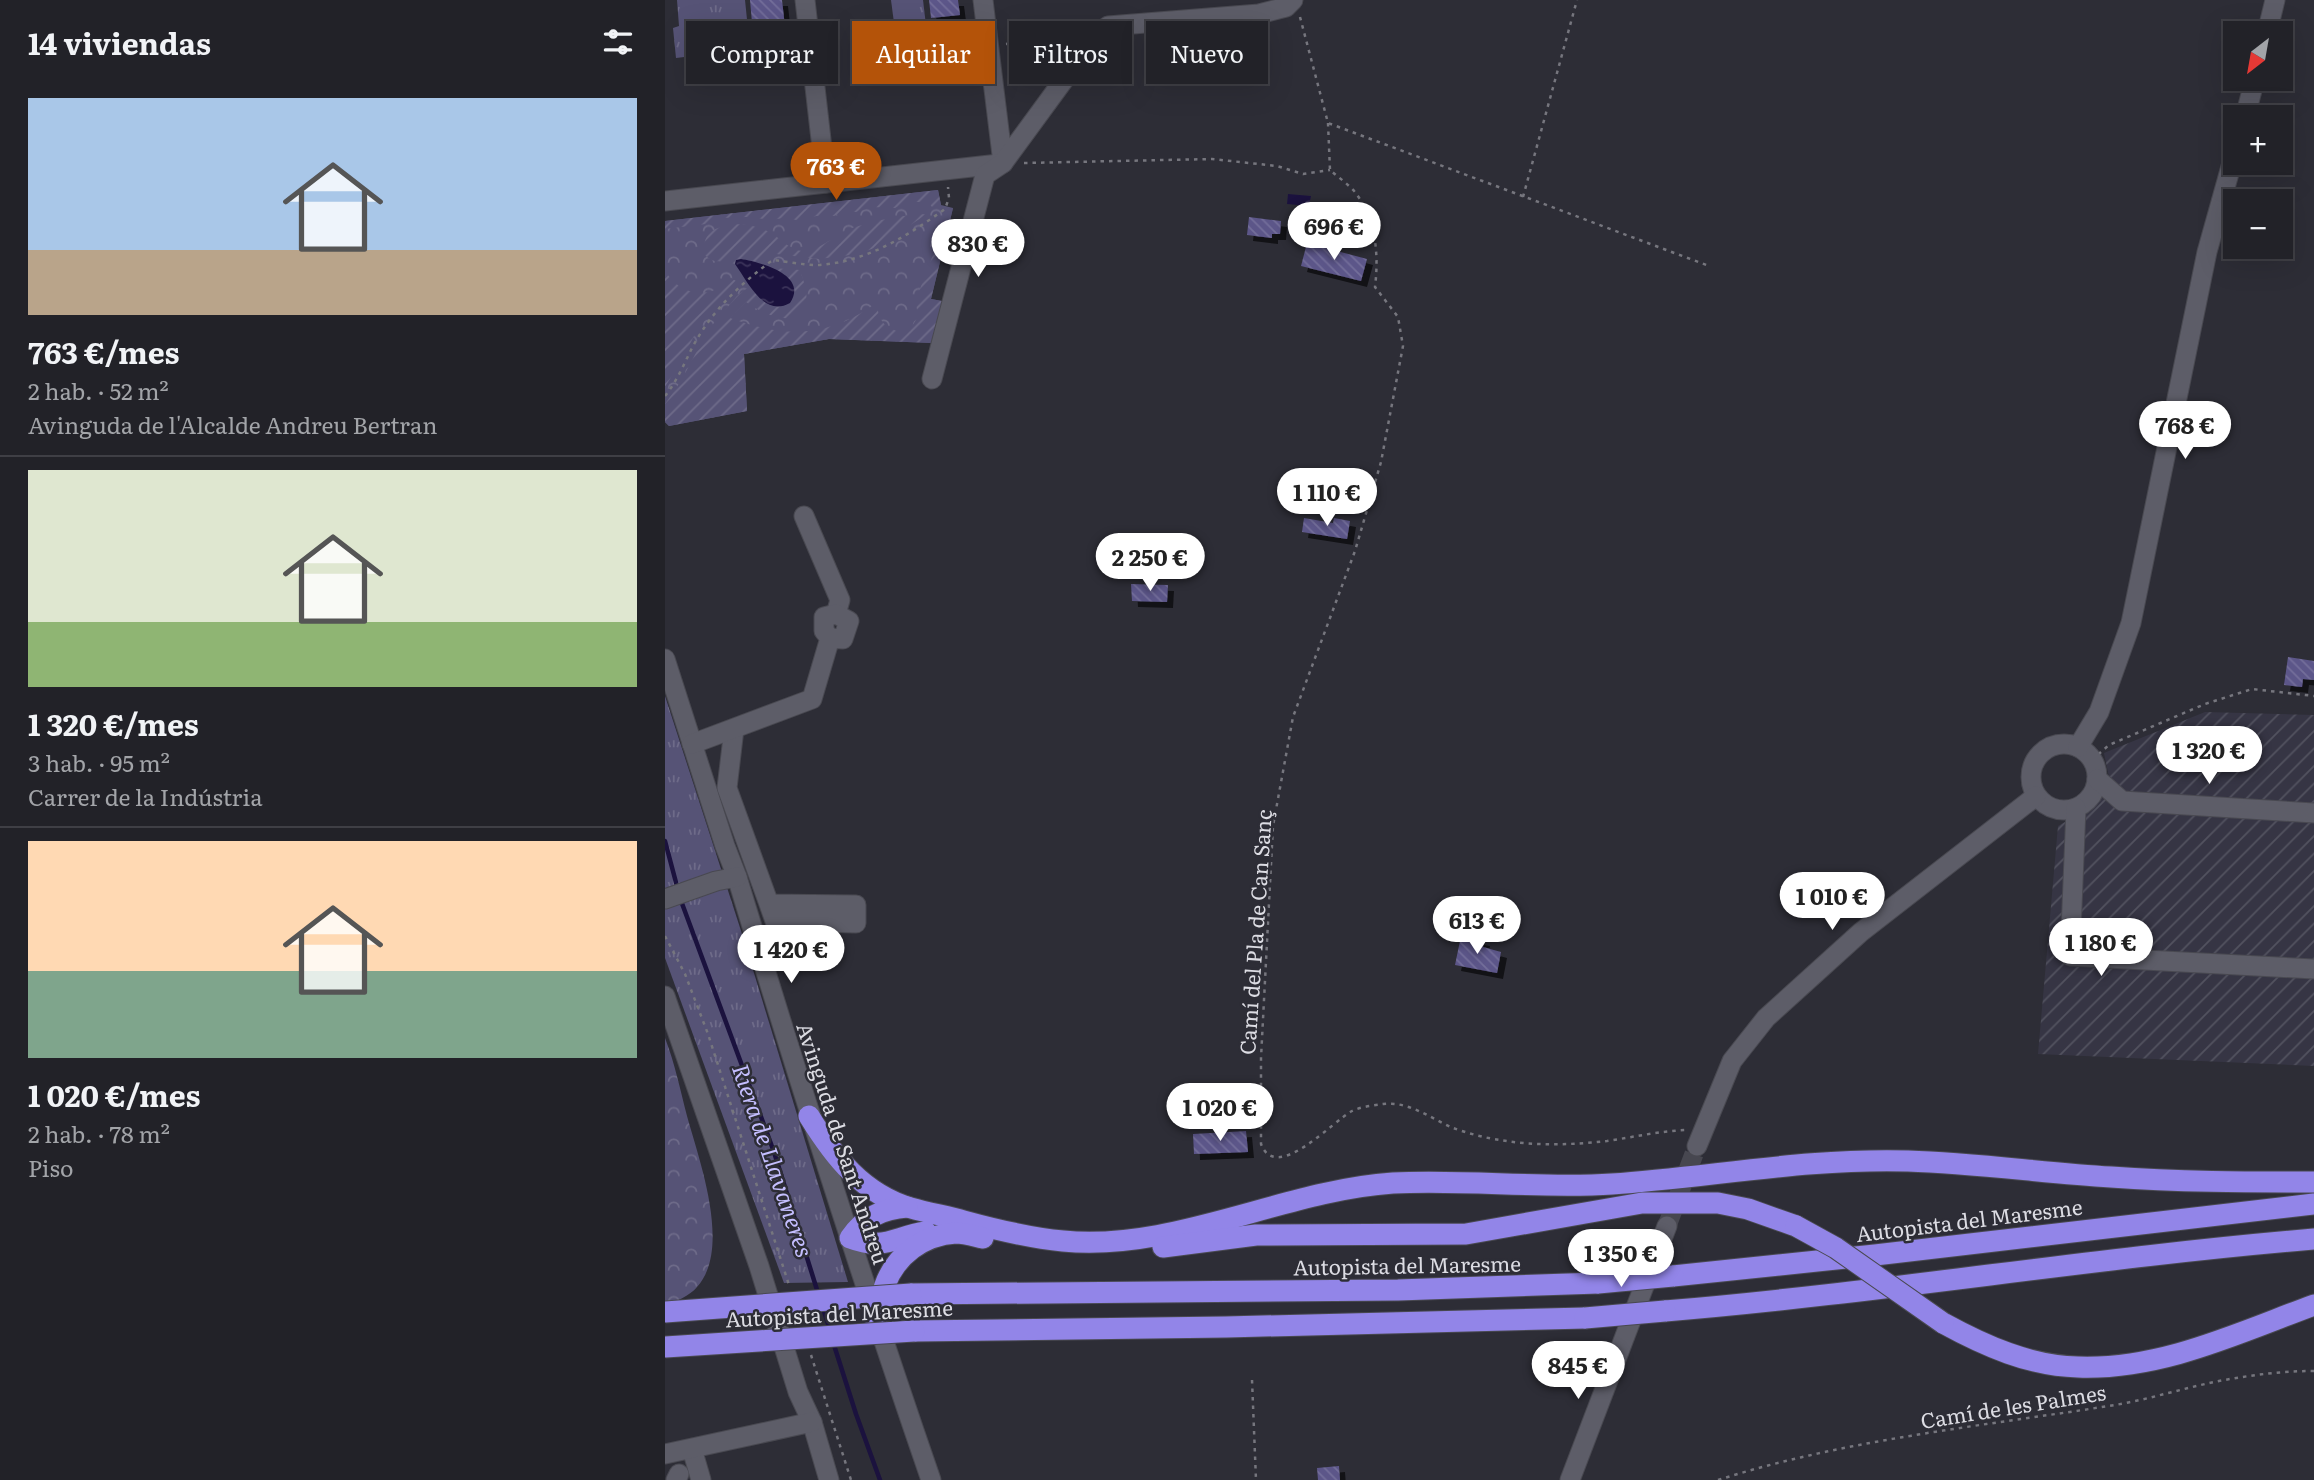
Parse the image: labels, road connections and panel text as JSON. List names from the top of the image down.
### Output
{
  "streets": {
    "highway": ["Autopista del Maresme"],
    "street": ["Avinguda de Sant Andreu"],
    "path": ["Camí del Pla de Can Sanç", "Camí de les Palmes"]
  },
  "water": ["Riera de Llavaneres"],
  "north": "bottom left",
  "page": {
    "heading": "14 viviendas",
    "map_buttons": ["+", "−"],
    "chip": [
      "Comprar",
      "Alquilar",
      "Filtros",
      "Nuevo"
    ],
    "list": [
      {
        "name": "763 €/mes",
        "note": "2 hab. · 52 m² · Avinguda de l'Alcalde Andreu Bertran"
      },
      {
        "name": "1 320 €/mes",
        "note": "3 hab. · 95 m² · Carrer de la Indústria"
      },
      {
        "name": "1 020 €/mes",
        "note": "2 hab. · 78 m² · Piso"
      }
    ],
    "price": [
      "763 €",
      "696 €",
      "830 €",
      "768 €",
      "1 110 €",
      "2 250 €",
      "1 320 €",
      "1 010 €",
      "613 €",
      "1 180 €",
      "1 420 €",
      "1 020 €",
      "1 350 €",
      "845 €"
    ]
  }
}
